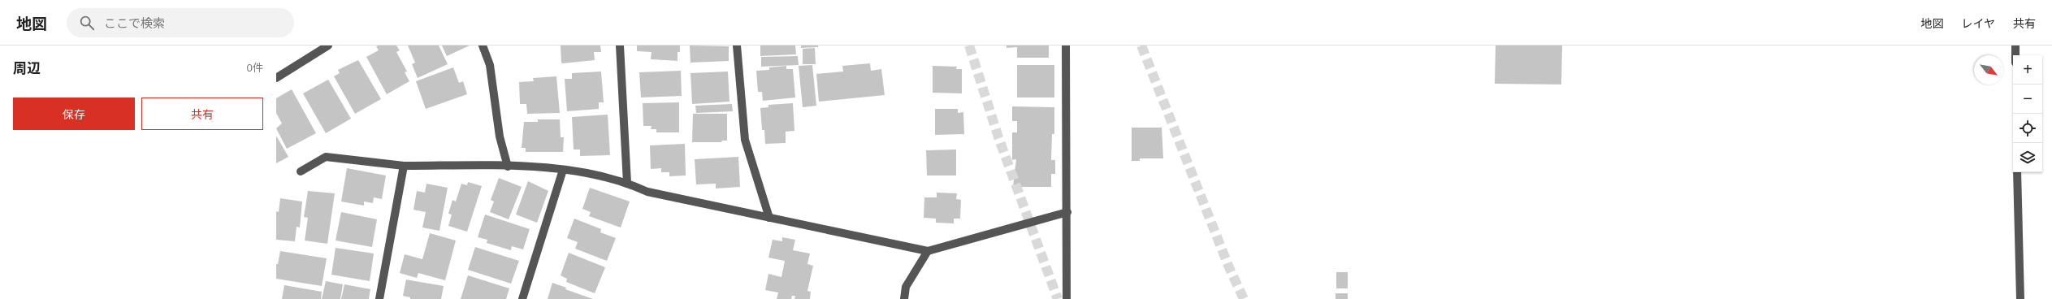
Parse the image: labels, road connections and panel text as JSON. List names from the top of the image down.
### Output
{
  "north": "bottom right",
  "page": {
    "header": "地図",
    "search": "ここで検索",
    "nav": ["地図", "レイヤ", "共有"],
    "heading": ["周辺", "0件"],
    "map_buttons": ["+", "−"],
    "buttons": ["保存", "共有"]
  }
}
